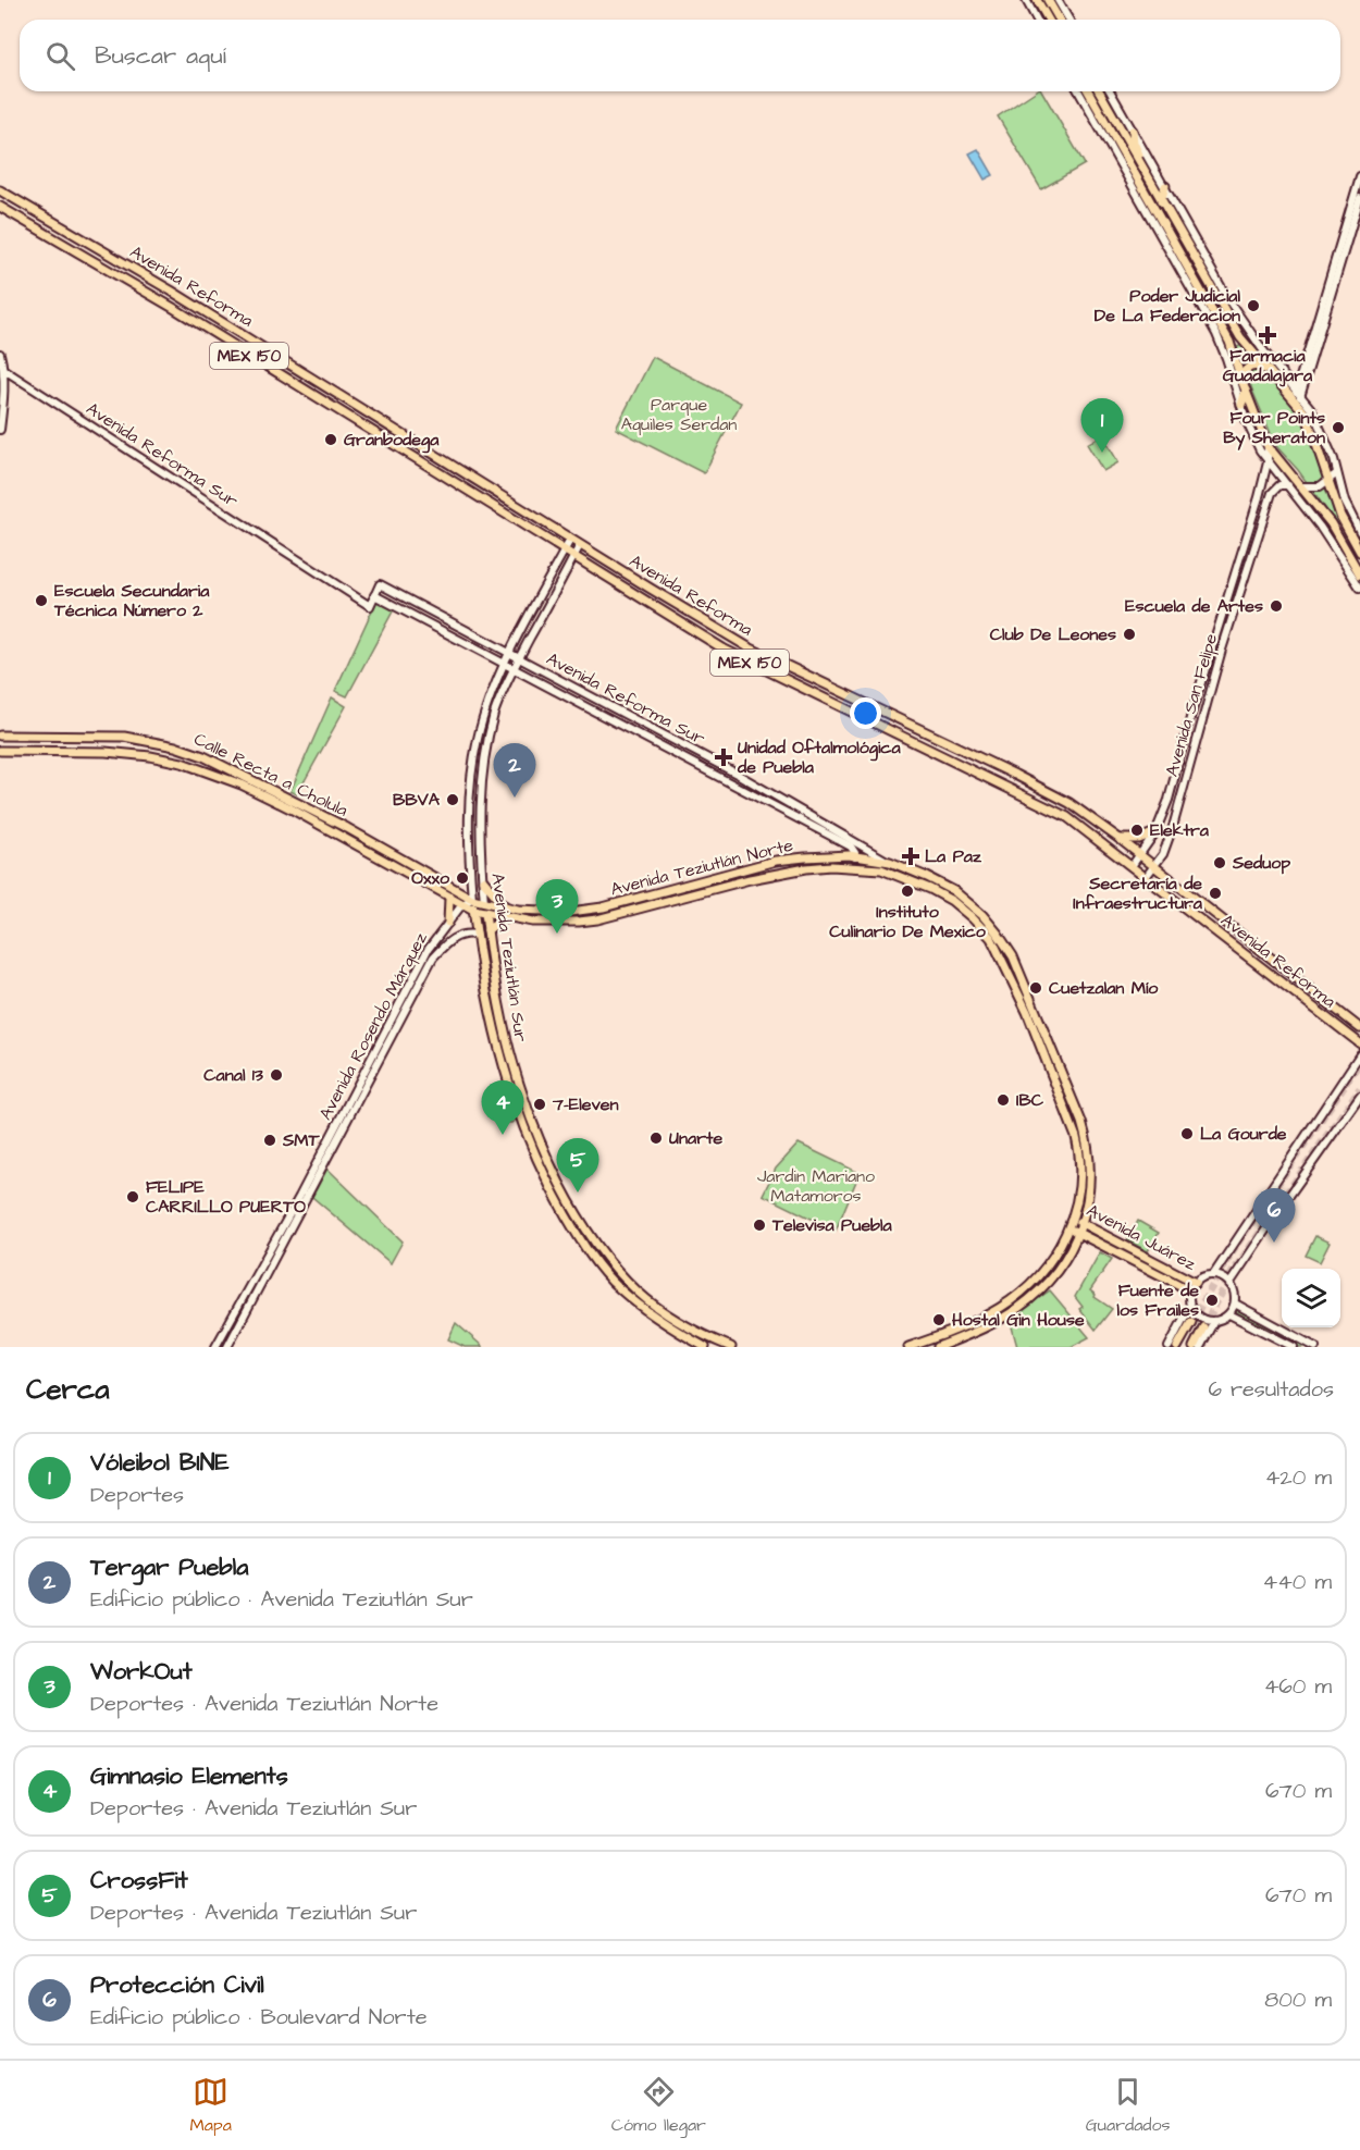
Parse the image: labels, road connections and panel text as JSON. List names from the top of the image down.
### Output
{
  "streets": {
    "main road": [
      "Avenida Reforma",
      "MEX 150",
      "Avenida Reforma Sur",
      "Avenida San Felipe",
      "Calle Recta a Cholula",
      "Avenida Teziutlán Norte",
      "Avenida Teziutlán Sur",
      "Avenida Rosendo Márquez",
      "Avenida Juárez"
    ]
  },
  "crossings": [
    ["Avenida Reforma", "Avenida San Felipe"],
    ["Avenida Reforma", "Avenida Teziutlán Sur"],
    ["Avenida Reforma Sur", "Avenida Teziutlán Norte"],
    ["Avenida Reforma Sur", "Avenida Teziutlán Sur"],
    ["Calle Recta a Cholula", "Avenida Teziutlán Norte"],
    ["Calle Recta a Cholula", "Avenida Teziutlán Sur"],
    ["Calle Recta a Cholula", "Avenida Rosendo Márquez"],
    ["Avenida Teziutlán Norte", "Avenida Teziutlán Sur"],
    ["Avenida Teziutlán Norte", "Avenida Rosendo Márquez"],
    ["Avenida Teziutlán Norte", "Avenida Juárez"],
    ["Avenida Teziutlán Sur", "Avenida Rosendo Márquez"]
  ],
  "parks": ["Parque Aquiles Serdan", "Jardin Mariano Matamoros"],
  "places": {
    "other": [
      "Poder Judicial De La Federacion",
      "Four Points By Sheraton",
      "Granbodega",
      "Escuela Secundaria Técnica Número 2",
      "Escuela de Artes",
      "Club De Leones",
      "BBVA",
      "Elektra",
      "Seduop",
      "Oxxo",
      "Instituto Culinario De Mexico",
      "Secretaría de Infraestructura",
      "Cuetzalan Mío",
      "Canal 13",
      "IBC",
      "7-Eleven",
      "La Gourde",
      "Unarte",
      "SMT",
      "FELIPE CARRILLO PUERTO",
      "Televisa Puebla",
      "Fuente de los Frailes",
      "Hostal Gin House"
    ],
    "health": ["Farmacia Guadalajara", "Unidad Oftalmológica de Puebla", "La Paz"]
  },
  "page": {
    "search": "Buscar aquí",
    "pins": [
      "1",
      "2",
      "3",
      "4",
      "5",
      "6"
    ],
    "heading": ["Cerca", "6 resultados"],
    "list": [
      {
        "mark": "1",
        "name": "Vóleibol BINE",
        "note": "Deportes",
        "value": "420 m"
      },
      {
        "mark": "2",
        "name": "Tergar Puebla",
        "note": "Edificio público · Avenida Teziutlán Sur",
        "value": "440 m"
      },
      {
        "mark": "3",
        "name": "WorkOut",
        "note": "Deportes · Avenida Teziutlán Norte",
        "value": "460 m"
      },
      {
        "mark": "4",
        "name": "Gimnasio Elements",
        "note": "Deportes · Avenida Teziutlán Sur",
        "value": "670 m"
      },
      {
        "mark": "5",
        "name": "CrossFit",
        "note": "Deportes · Avenida Teziutlán Sur",
        "value": "670 m"
      },
      {
        "mark": "6",
        "name": "Protección Civil",
        "note": "Edificio público · Boulevard Norte",
        "value": "800 m"
      }
    ],
    "nav": ["Mapa", "Cómo llegar", "Guardados"]
  }
}
